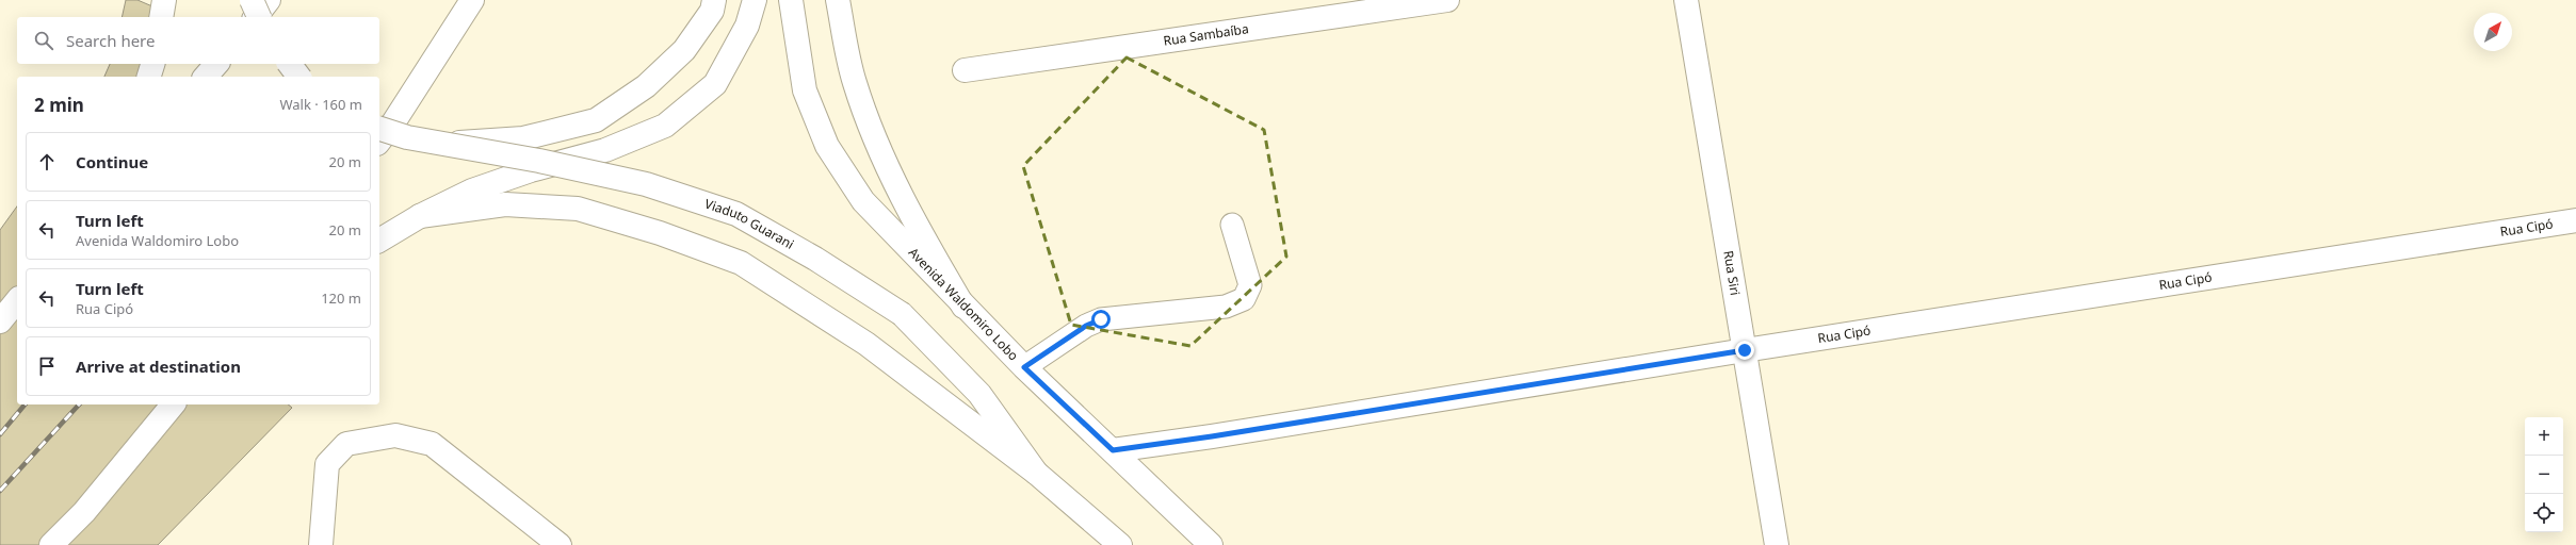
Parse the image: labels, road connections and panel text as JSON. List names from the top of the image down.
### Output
{
  "streets": {
    "main road": [
      "Rua Sambaíba",
      "Viaduto Guarani",
      "Rua Cipó",
      "Rua Siri",
      "Avenida Waldomiro Lobo"
    ]
  },
  "crossings": [
    ["Rua Cipó", "Rua Siri"],
    ["Rua Cipó", "Avenida Waldomiro Lobo"]
  ],
  "north": "top right",
  "page": {
    "search": "Search here",
    "heading": ["2 min", "Walk · 160 m"],
    "list": [
      ["Continue", "20 m"],
      ["Turn left", "Avenida Waldomiro Lobo", "20 m"],
      ["Turn left", "Rua Cipó", "120 m"],
      "Arrive at destination"
    ],
    "map_buttons": ["+", "−"]
  }
}
